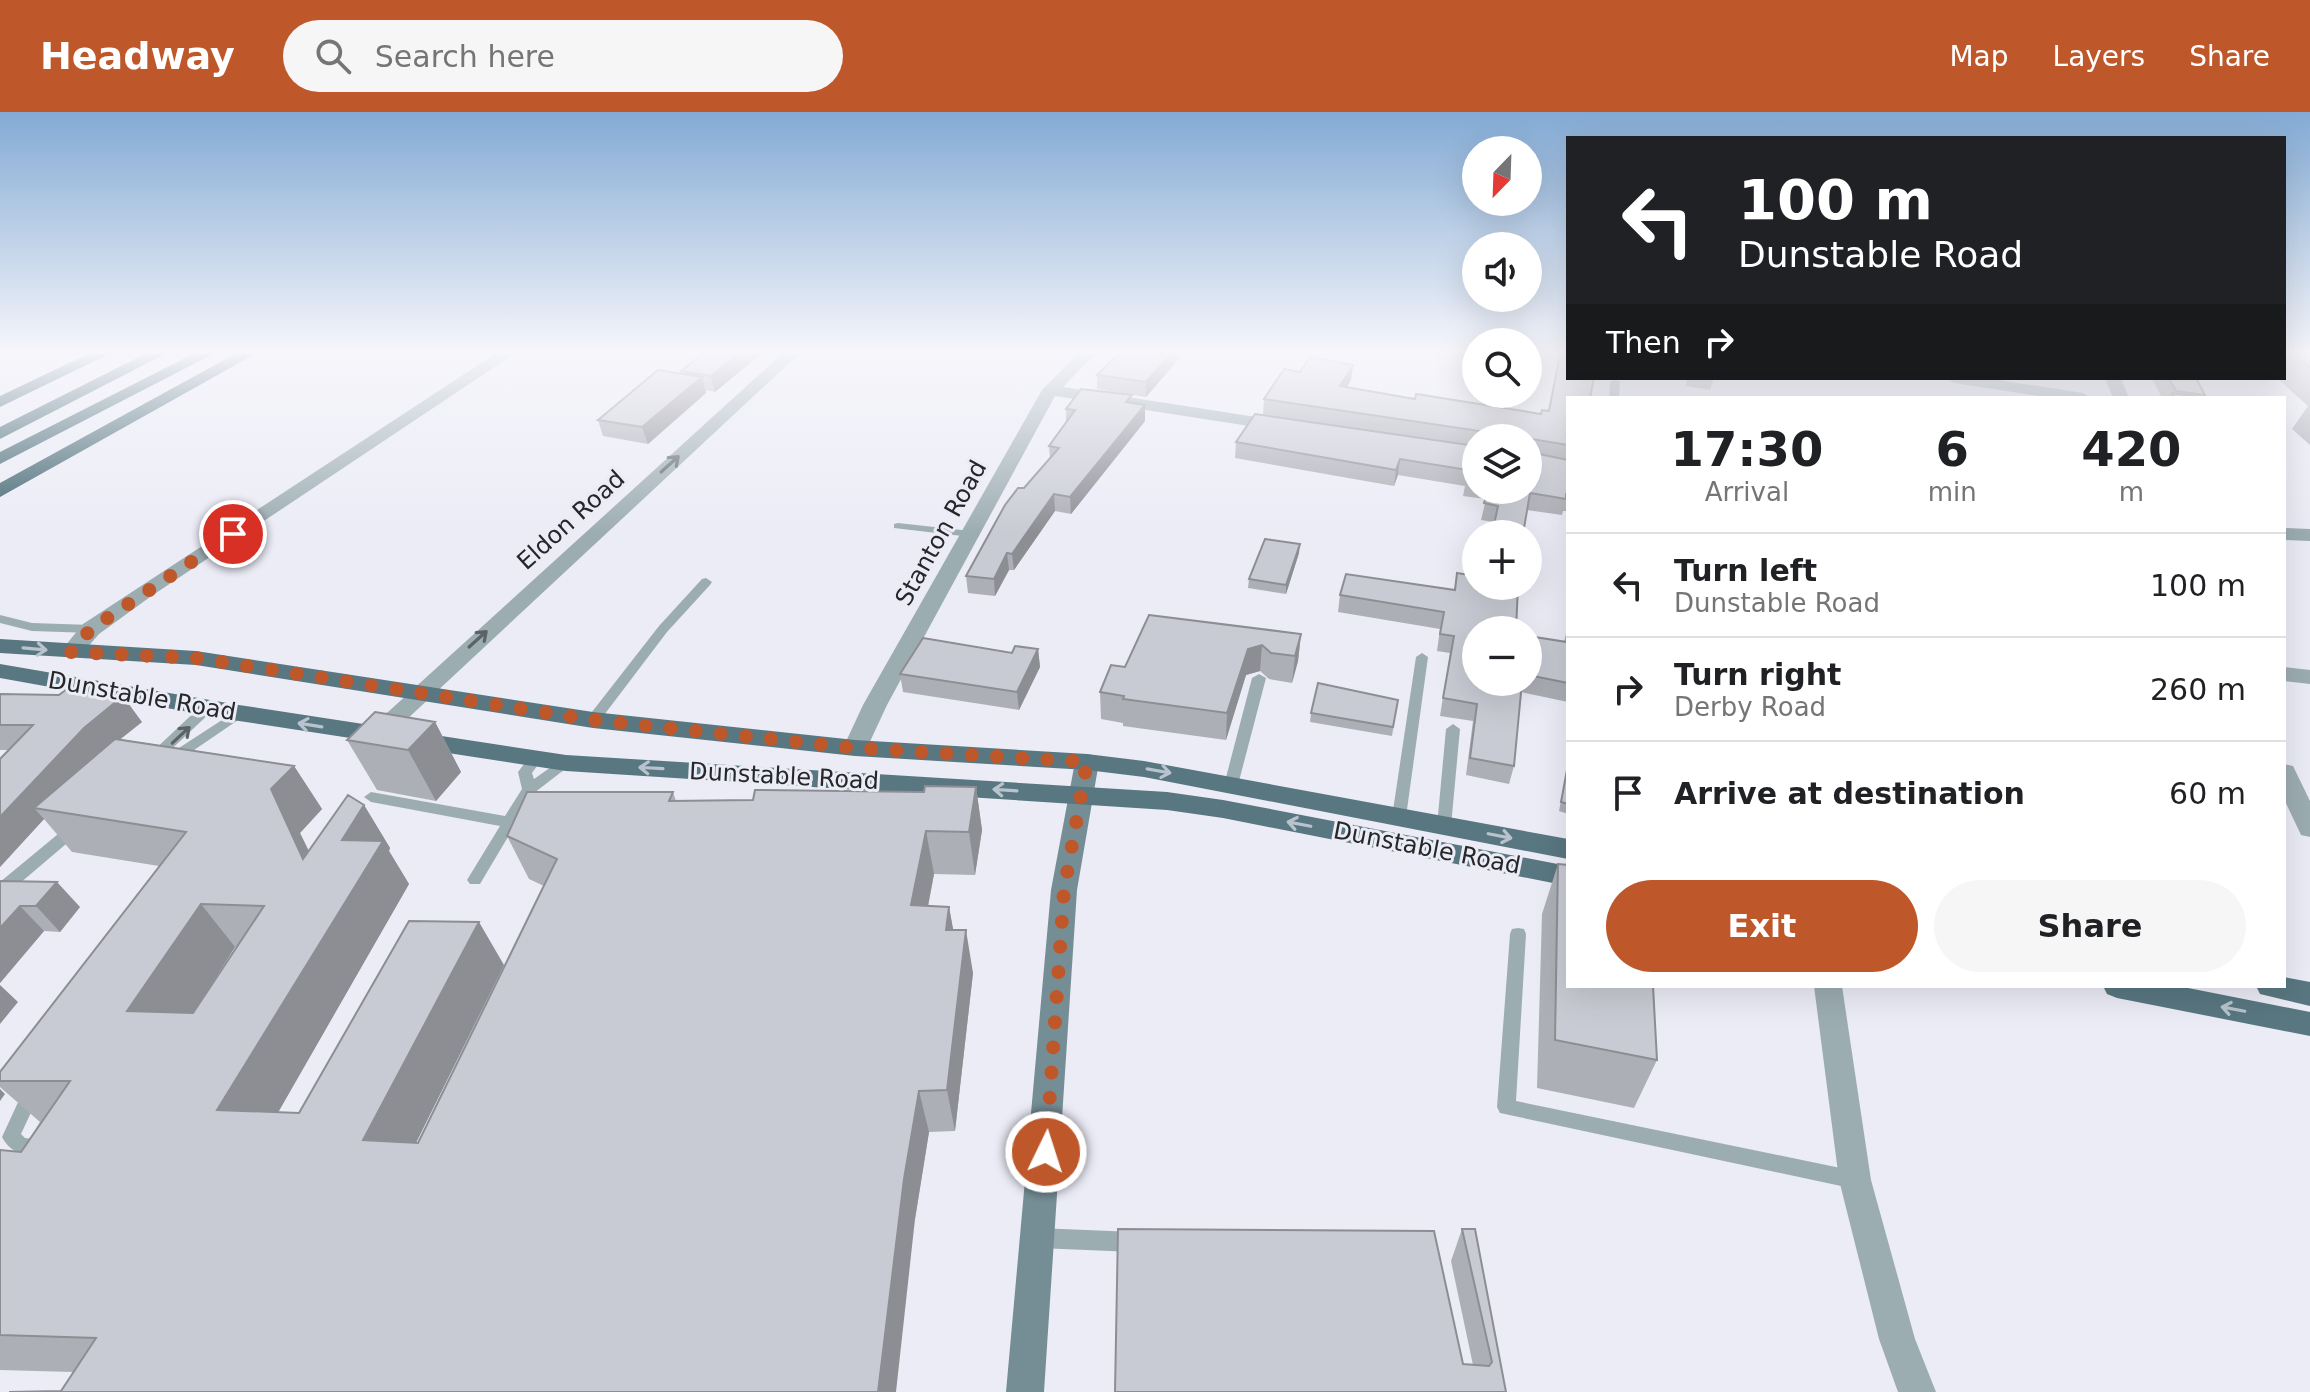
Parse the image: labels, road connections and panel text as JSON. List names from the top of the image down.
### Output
{
  "streets": {
    "main road": ["Dunstable Road"],
    "street": ["Eldon Road", "Stanton Road"]
  },
  "crossings": [
    ["Eldon Road", "Dunstable Road"],
    ["Stanton Road", "Dunstable Road"]
  ],
  "one_way": ["Eldon Road"],
  "north": "bottom left",
  "page": {
    "header": "Headway",
    "search": "Search here",
    "nav": ["Map", "Layers", "Share"],
    "map_buttons": ["+", "−"],
    "turn": ["100 m", "Dunstable Road"],
    "then": "Then",
    "eta": [
      "17:30",
      "Arrival",
      "6",
      "min",
      "420",
      "m"
    ],
    "list": [
      {
        "name": "Turn left",
        "note": "Dunstable Road",
        "value": "100 m"
      },
      {
        "name": "Turn right",
        "note": "Derby Road",
        "value": "260 m"
      },
      {
        "name": "Arrive at destination",
        "value": "60 m"
      }
    ],
    "buttons": ["Exit", "Share"]
  }
}
